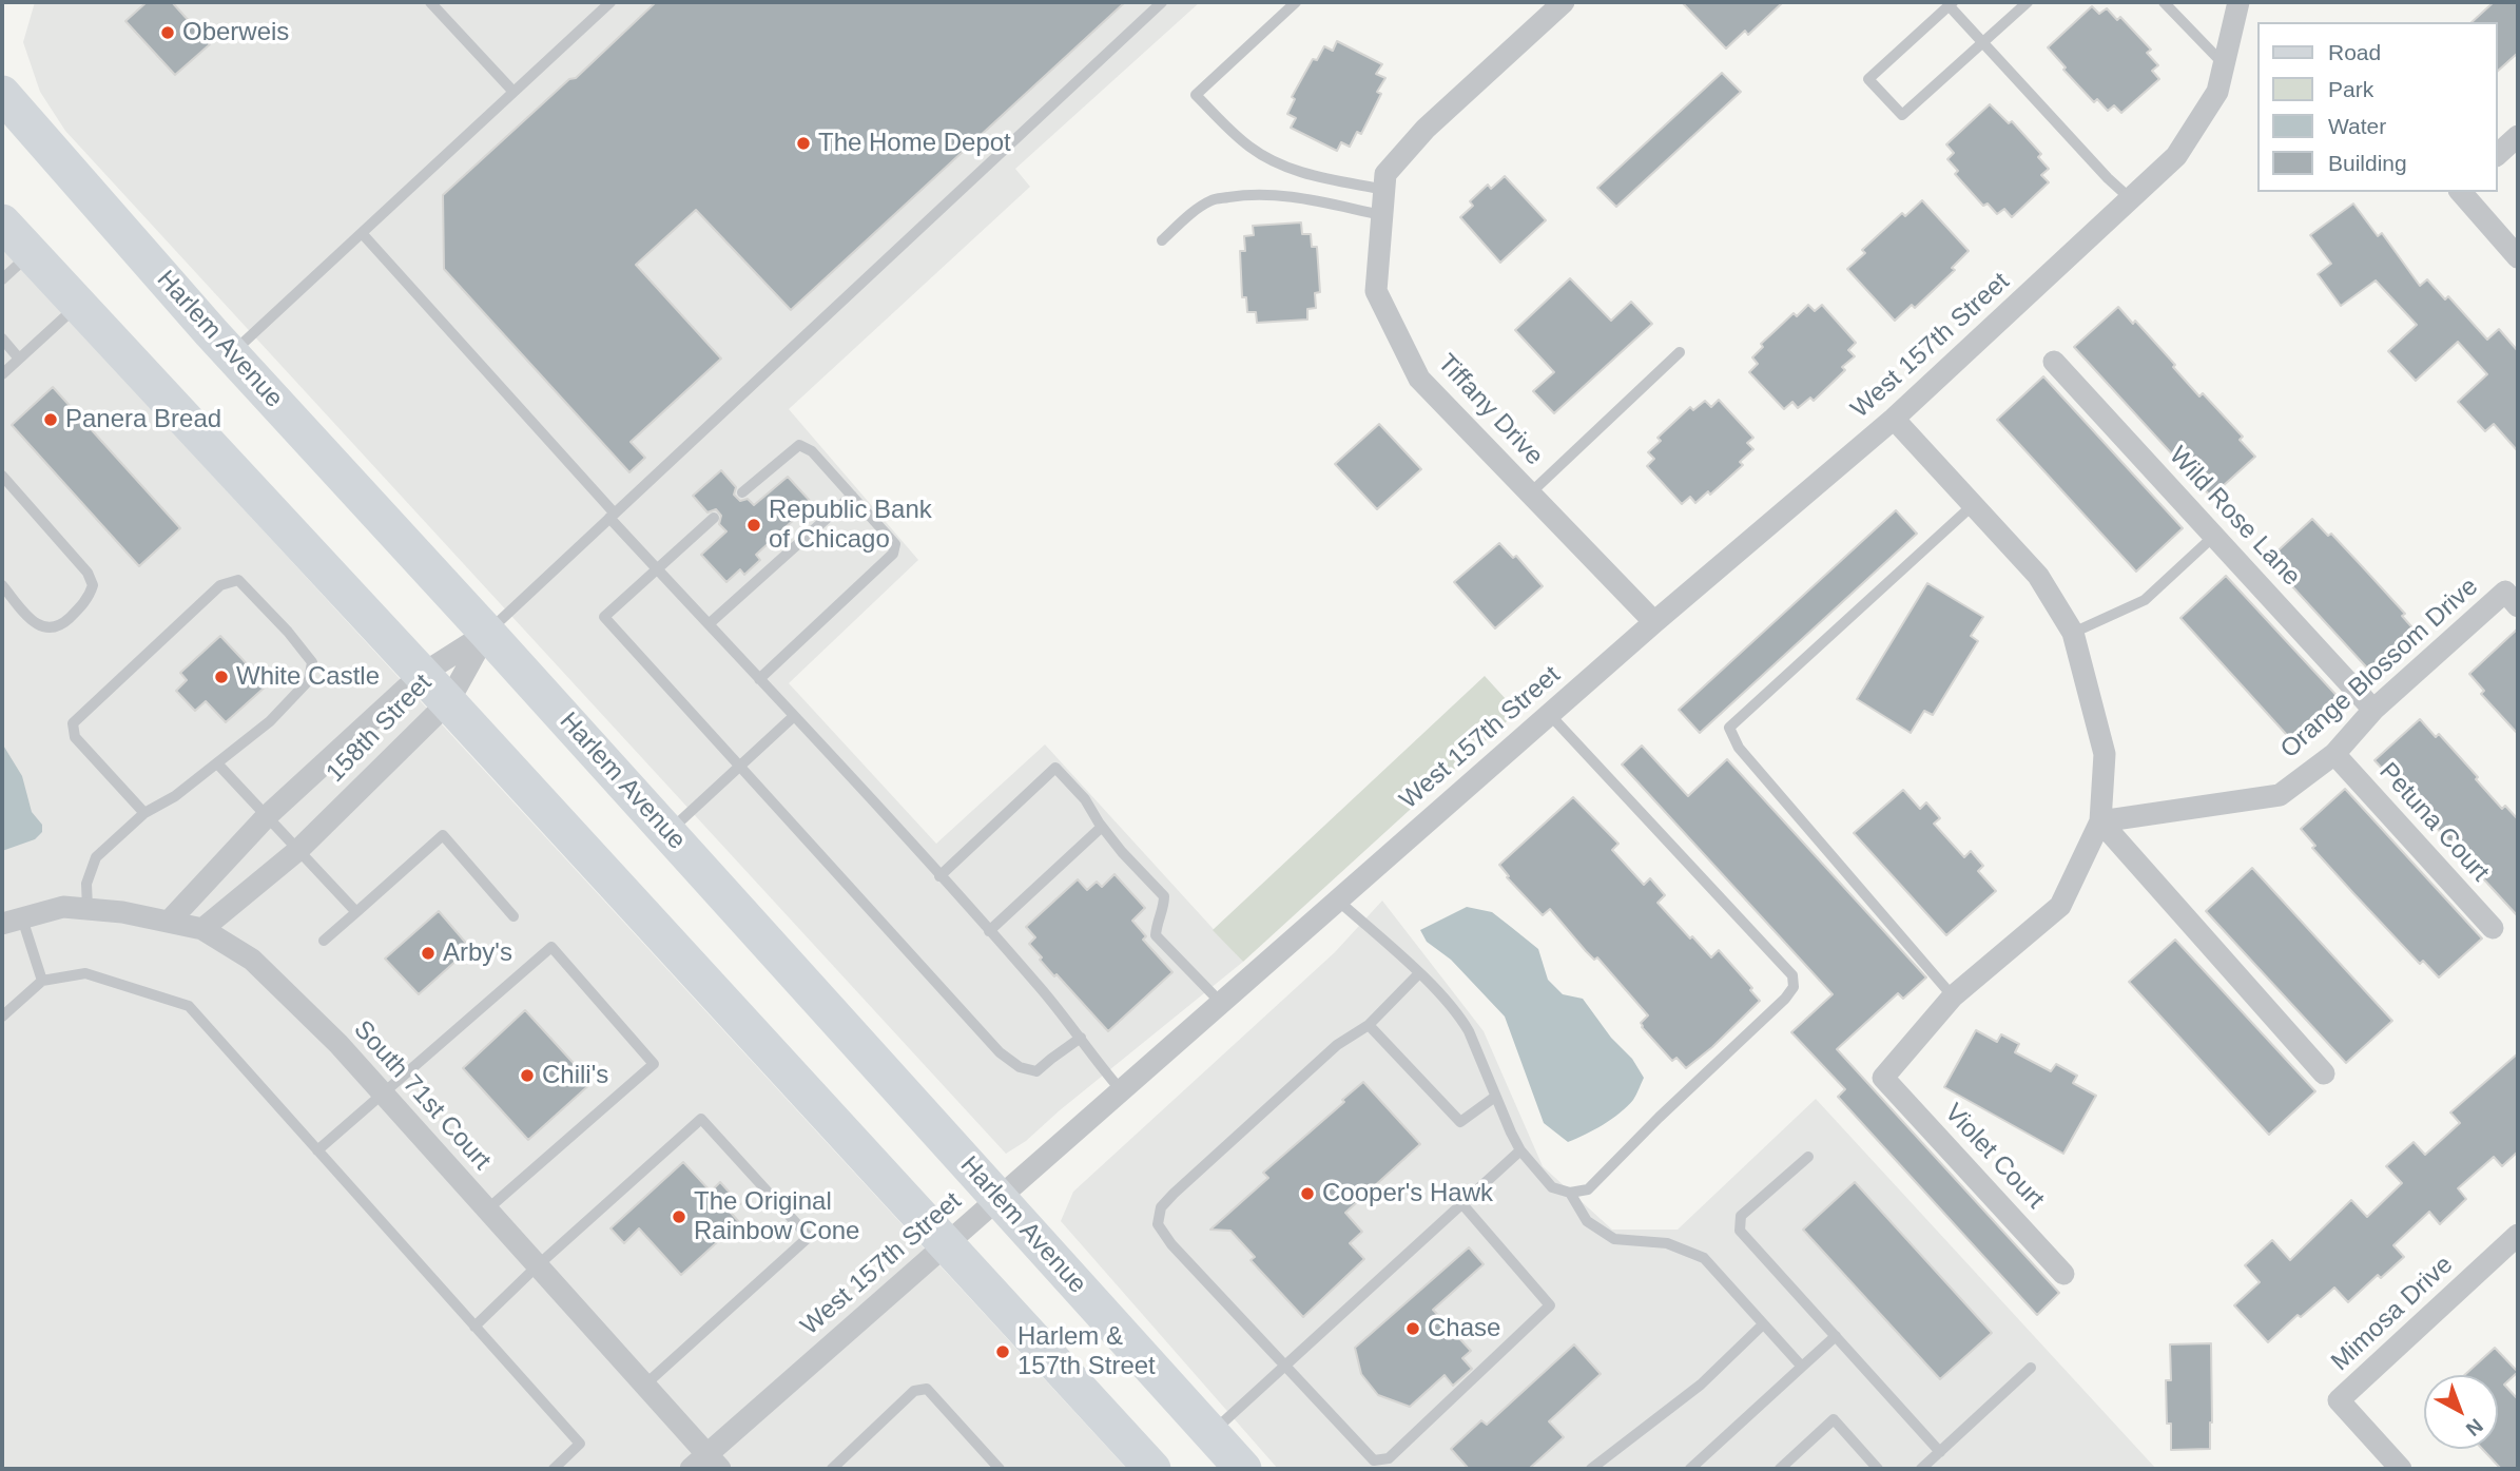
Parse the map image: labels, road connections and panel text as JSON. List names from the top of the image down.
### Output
{
  "streets": {
    "main road": ["Harlem Avenue"],
    "street": [
      "West 157th Street",
      "Tiffany Drive",
      "Wild Rose Lane",
      "Orange Blossom Drive",
      "158th Street",
      "Petuna Court",
      "South 71st Court",
      "Violet Court",
      "Mimosa Drive"
    ]
  },
  "crossings": [
    ["Harlem Avenue", "West 157th Street"],
    ["Harlem Avenue", "158th Street"],
    ["West 157th Street", "Tiffany Drive"],
    ["West 157th Street", "South 71st Court"],
    ["Wild Rose Lane", "Orange Blossom Drive"],
    ["Orange Blossom Drive", "Petuna Court"],
    ["158th Street", "South 71st Court"]
  ],
  "places": [
    "Oberweis",
    "The Home Depot",
    "Panera Bread",
    "Republic Bank of Chicago",
    "White Castle",
    "Arby's",
    "Chili's",
    "Cooper's Hawk",
    "The Original Rainbow Cone",
    "Chase",
    "Harlem & 157th Street"
  ],
  "legend": [
    "Road",
    "Park",
    "Water",
    "Building"
  ],
  "north": "bottom right"
}
